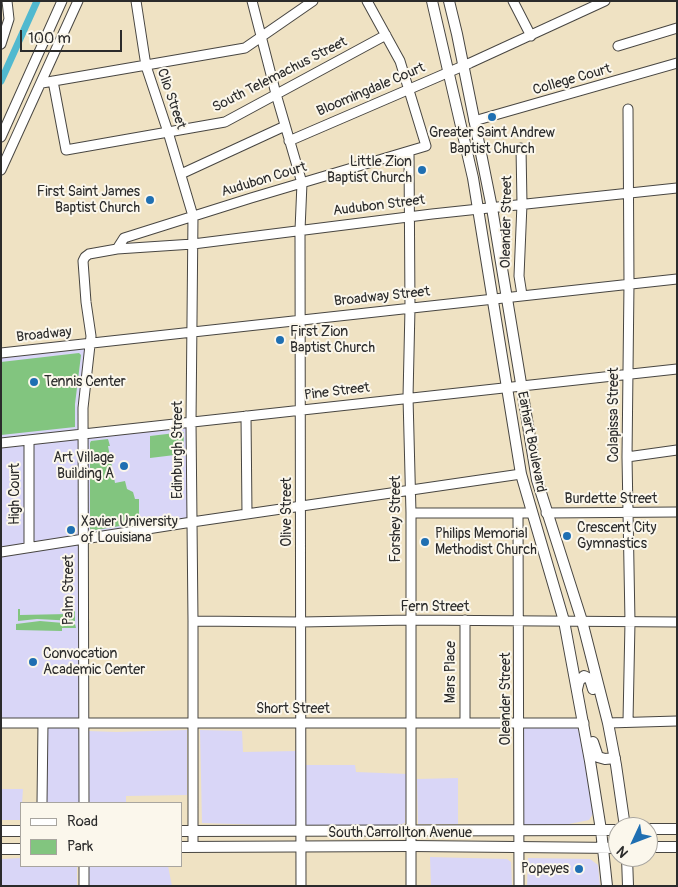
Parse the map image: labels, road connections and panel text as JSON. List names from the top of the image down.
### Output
{
  "streets": {
    "main road": ["Earhart Boulevard", "South Carrollton Avenue"],
    "street": [
      "South Telemachus Street",
      "College Court",
      "Bloomingdale Court",
      "Clio Street",
      "Audubon Court",
      "Audubon Street",
      "Oleander Street",
      "Broadway Street",
      "Broadway",
      "Pine Street",
      "Colapissa Street",
      "Edinburgh Street",
      "High Court",
      "Burdette Street",
      "Olive Street",
      "Forshey Street",
      "Palm Street",
      "Fern Street",
      "Mars Place",
      "Short Street"
    ]
  },
  "crossings": [
    ["South Telemachus Street", "Clio Street"],
    ["South Telemachus Street", "Olive Street"],
    ["College Court", "Earhart Boulevard"],
    ["Bloomingdale Court", "Audubon Court"],
    ["Bloomingdale Court", "Earhart Boulevard"],
    ["Bloomingdale Court", "Olive Street"],
    ["Clio Street", "Edinburgh Street"],
    ["Audubon Court", "Audubon Street"],
    ["Audubon Court", "Edinburgh Street"],
    ["Audubon Court", "Olive Street"],
    ["Audubon Court", "Forshey Street"],
    ["Audubon Street", "Oleander Street"],
    ["Audubon Street", "Colapissa Street"],
    ["Audubon Street", "Earhart Boulevard"],
    ["Audubon Street", "Edinburgh Street"],
    ["Audubon Street", "Olive Street"],
    ["Audubon Street", "Forshey Street"],
    ["Audubon Street", "Palm Street"],
    ["Oleander Street", "Broadway Street"],
    ["Oleander Street", "Fern Street"],
    ["Oleander Street", "Short Street"],
    ["Oleander Street", "South Carrollton Avenue"],
    ["Broadway Street", "Broadway"],
    ["Broadway Street", "Colapissa Street"],
    ["Broadway Street", "Earhart Boulevard"],
    ["Broadway Street", "Edinburgh Street"],
    ["Broadway Street", "Olive Street"],
    ["Broadway Street", "Forshey Street"],
    ["Broadway Street", "Palm Street"],
    ["Broadway", "Palm Street"],
    ["Pine Street", "Colapissa Street"],
    ["Pine Street", "Earhart Boulevard"],
    ["Pine Street", "Edinburgh Street"],
    ["Pine Street", "High Court"],
    ["Pine Street", "Olive Street"],
    ["Pine Street", "Forshey Street"],
    ["Pine Street", "Palm Street"],
    ["Colapissa Street", "Burdette Street"],
    ["Colapissa Street", "Fern Street"],
    ["Earhart Boulevard", "Burdette Street"],
    ["Earhart Boulevard", "Fern Street"],
    ["Earhart Boulevard", "Short Street"],
    ["Earhart Boulevard", "South Carrollton Avenue"],
    ["Edinburgh Street", "Fern Street"],
    ["Edinburgh Street", "Short Street"],
    ["Edinburgh Street", "South Carrollton Avenue"],
    ["Olive Street", "Fern Street"],
    ["Olive Street", "Short Street"],
    ["Olive Street", "South Carrollton Avenue"],
    ["Forshey Street", "Fern Street"],
    ["Forshey Street", "Short Street"],
    ["Forshey Street", "South Carrollton Avenue"],
    ["Palm Street", "Short Street"],
    ["Fern Street", "Mars Place"],
    ["Mars Place", "Short Street"]
  ],
  "places": [
    "Greater Saint Andrew Baptist Church",
    "Little Zion Baptist Church",
    "First Saint James Baptist Church",
    "First Zion Baptist Church",
    "Tennis Center",
    "Art Village Building A",
    "Xavier University of Louisiana",
    "Crescent City Gymnastics",
    "Philips Memorial Methodist Church",
    "Convocation Academic Center",
    "Popeyes"
  ],
  "legend": ["Road", "Park"],
  "scale_bar": "100 m",
  "north": "bottom left"
}
